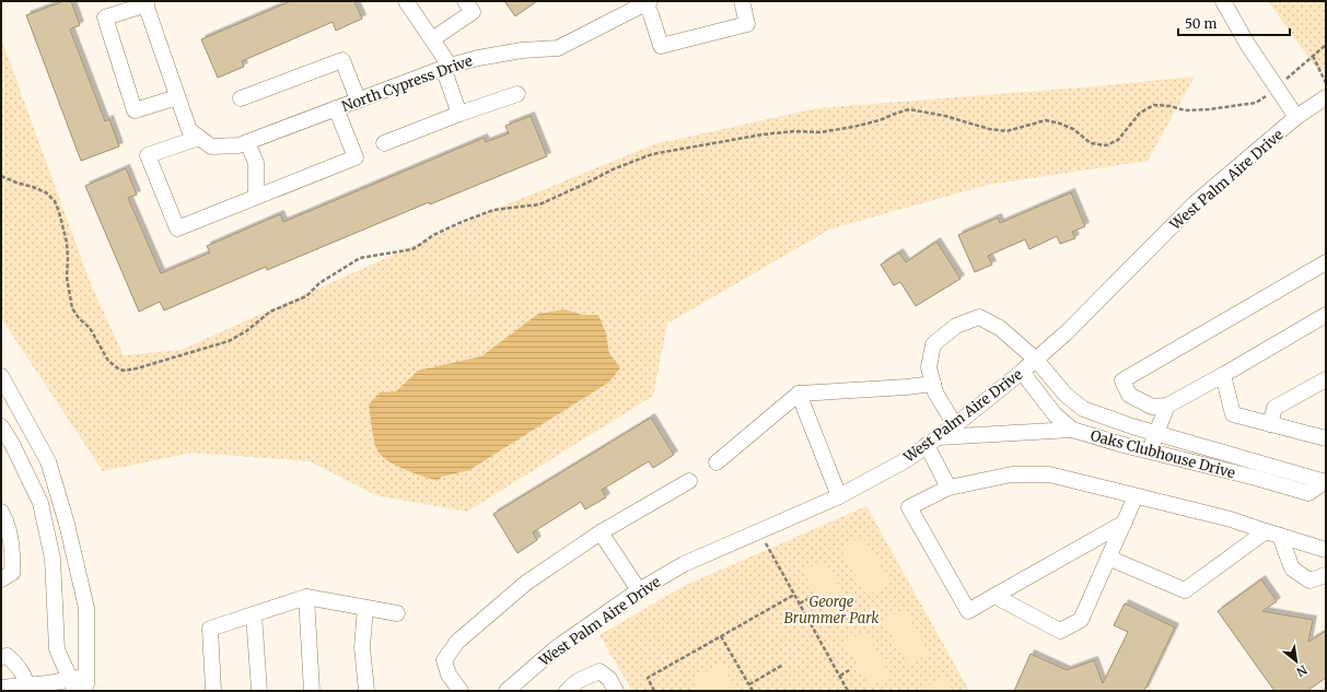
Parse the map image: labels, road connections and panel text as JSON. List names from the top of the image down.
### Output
{
  "streets": {
    "street": ["North Cypress Drive", "West Palm Aire Drive", "Oaks Clubhouse Drive"]
  },
  "crossings": [
    ["West Palm Aire Drive", "Oaks Clubhouse Drive"]
  ],
  "parks": ["George Brummer Park"],
  "scale_bar": "50 m",
  "north": "bottom right"
}
